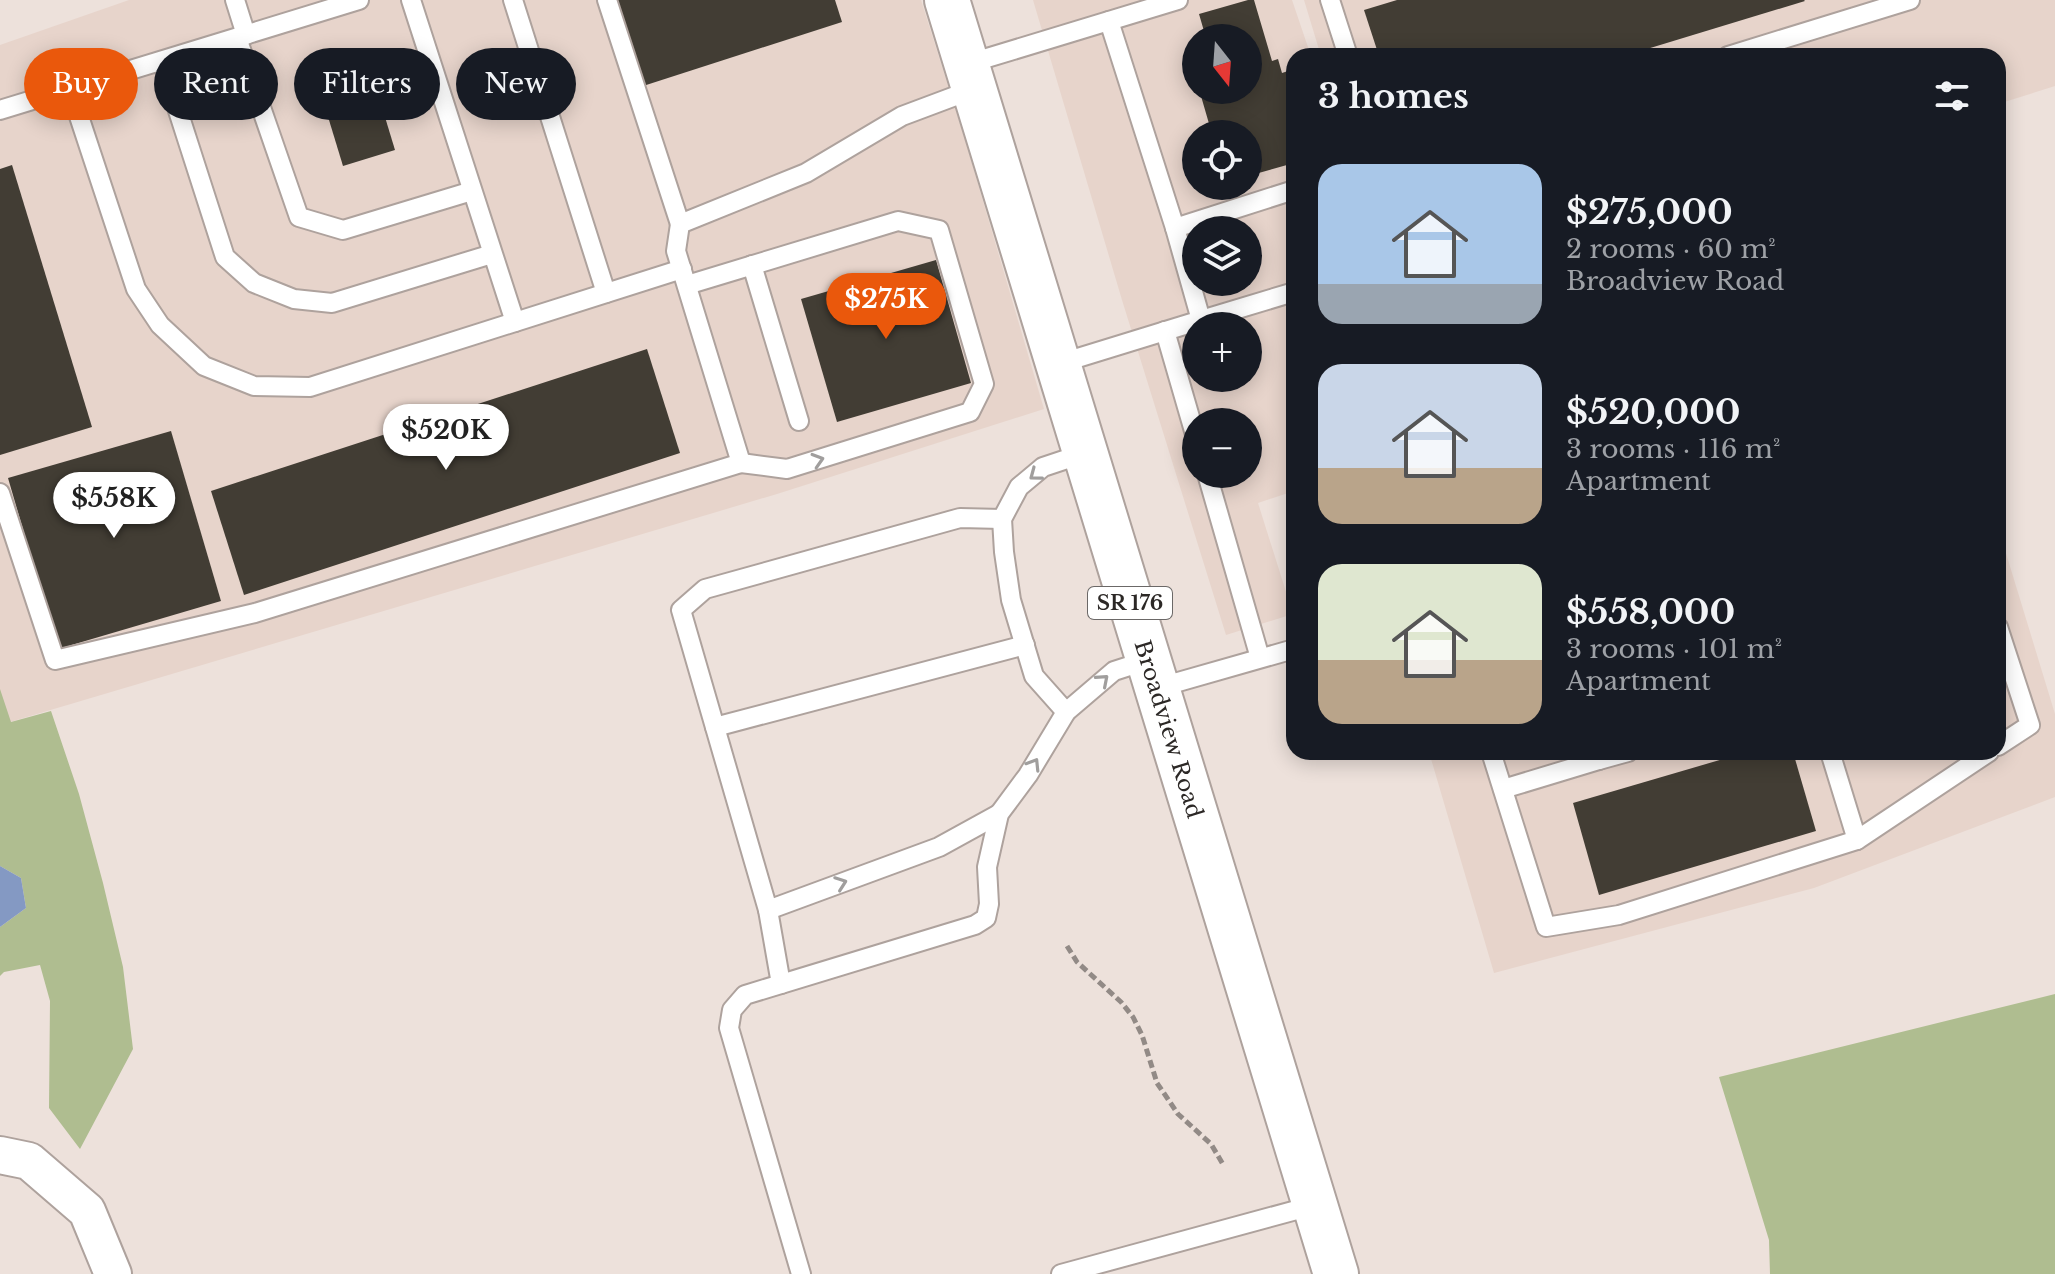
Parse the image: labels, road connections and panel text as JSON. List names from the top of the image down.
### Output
{
  "streets": {
    "main road": ["SR 176", "Broadview Road"]
  },
  "north": "bottom",
  "page": {
    "map_buttons": ["+", "−"],
    "chip": [
      "Buy",
      "Rent",
      "Filters",
      "New"
    ],
    "heading": "3 homes",
    "list": [
      {
        "name": "$275,000",
        "note": "2 rooms · 60 m² · Broadview Road"
      },
      {
        "name": "$520,000",
        "note": "3 rooms · 116 m² · Apartment"
      },
      {
        "name": "$558,000",
        "note": "3 rooms · 101 m² · Apartment"
      }
    ],
    "price": ["$275K", "$520K", "$558K"]
  }
}
